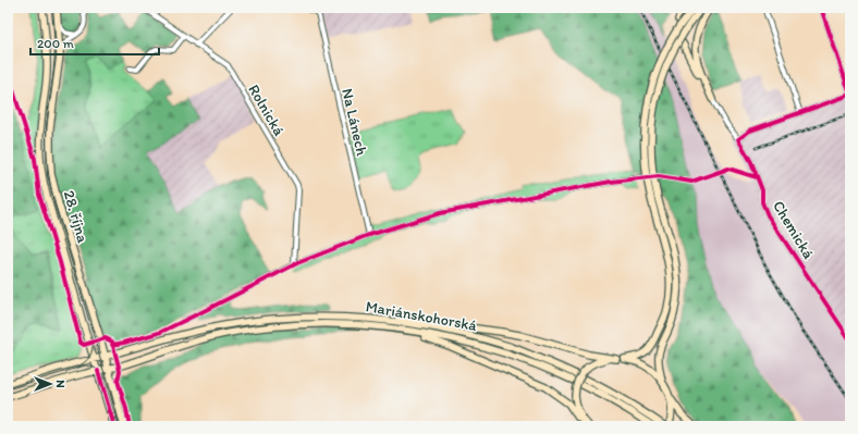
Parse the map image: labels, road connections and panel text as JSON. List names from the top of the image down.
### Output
{
  "streets": {
    "main road": ["28. října", "Mariánskohorská"],
    "street": ["Rolnická", "Na Lánech", "Chemická"]
  },
  "crossings": [
    ["28. října", "Mariánskohorská"]
  ],
  "scale_bar": "200 m",
  "north": "right"
}
